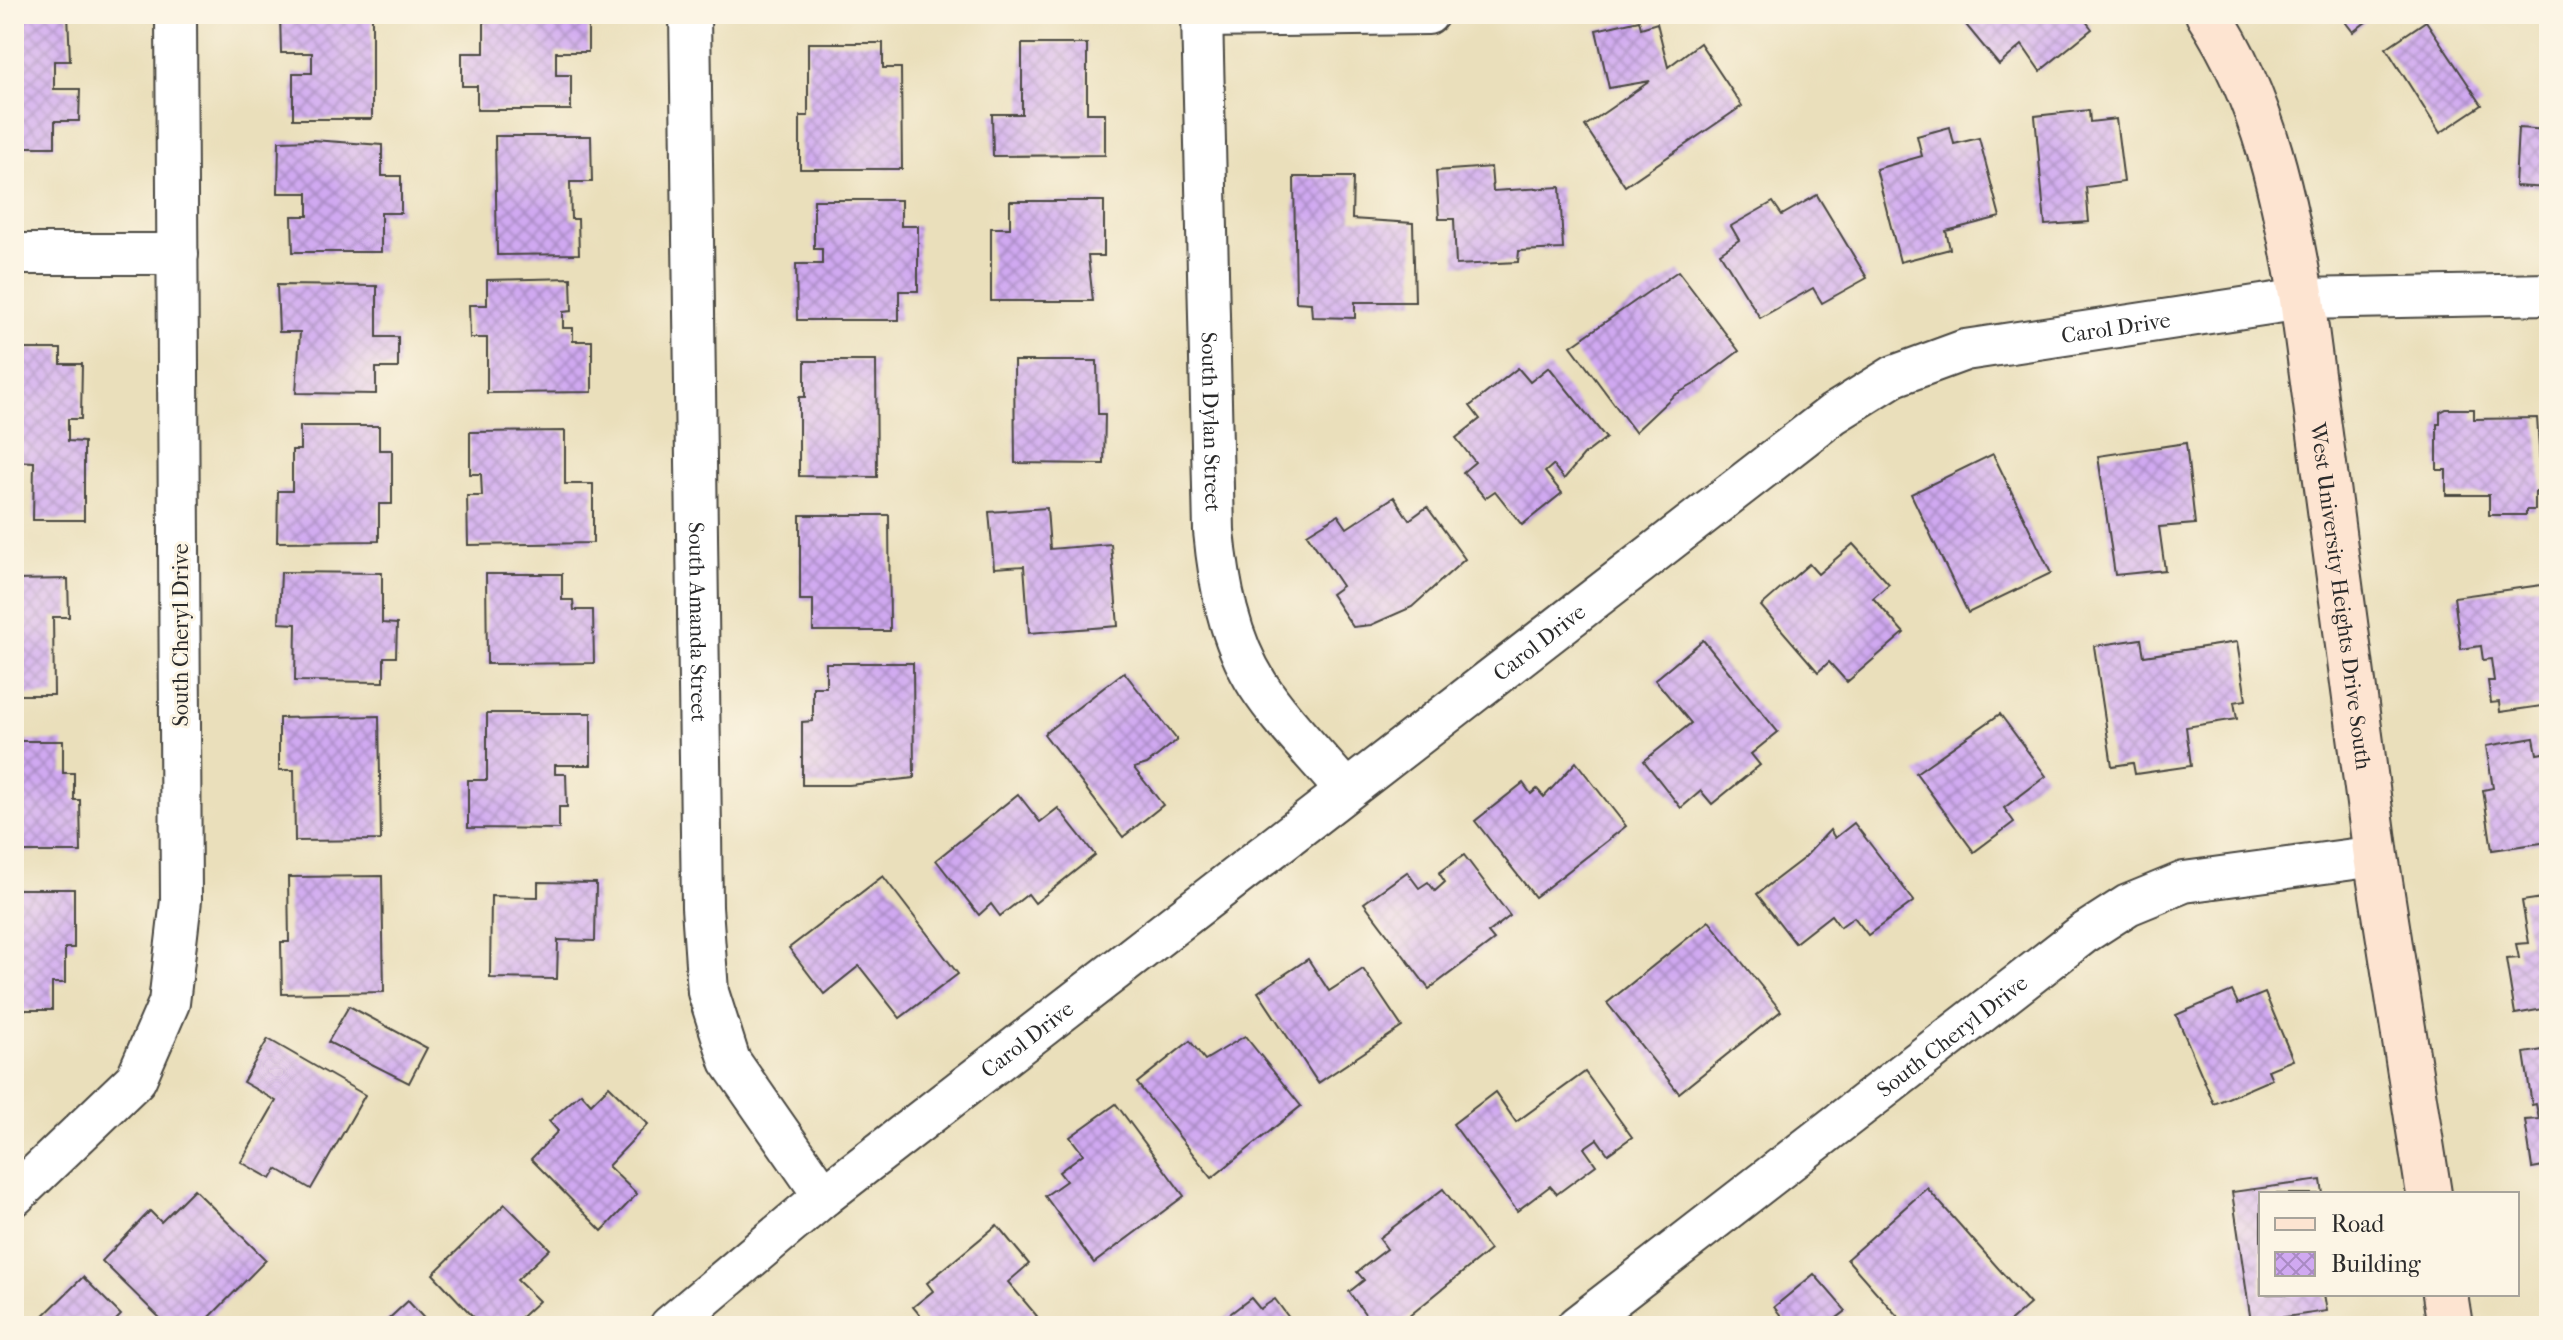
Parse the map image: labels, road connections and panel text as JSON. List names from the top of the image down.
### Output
{
  "streets": {
    "street": [
      "Carol Drive",
      "South Dylan Street",
      "West University Heights Drive South",
      "South Amanda Street",
      "South Cheryl Drive"
    ]
  },
  "crossings": [
    ["Carol Drive", "South Dylan Street"],
    ["Carol Drive", "West University Heights Drive South"],
    ["Carol Drive", "South Amanda Street"],
    ["West University Heights Drive South", "South Cheryl Drive"]
  ],
  "legend": ["Road", "Building"]
}
